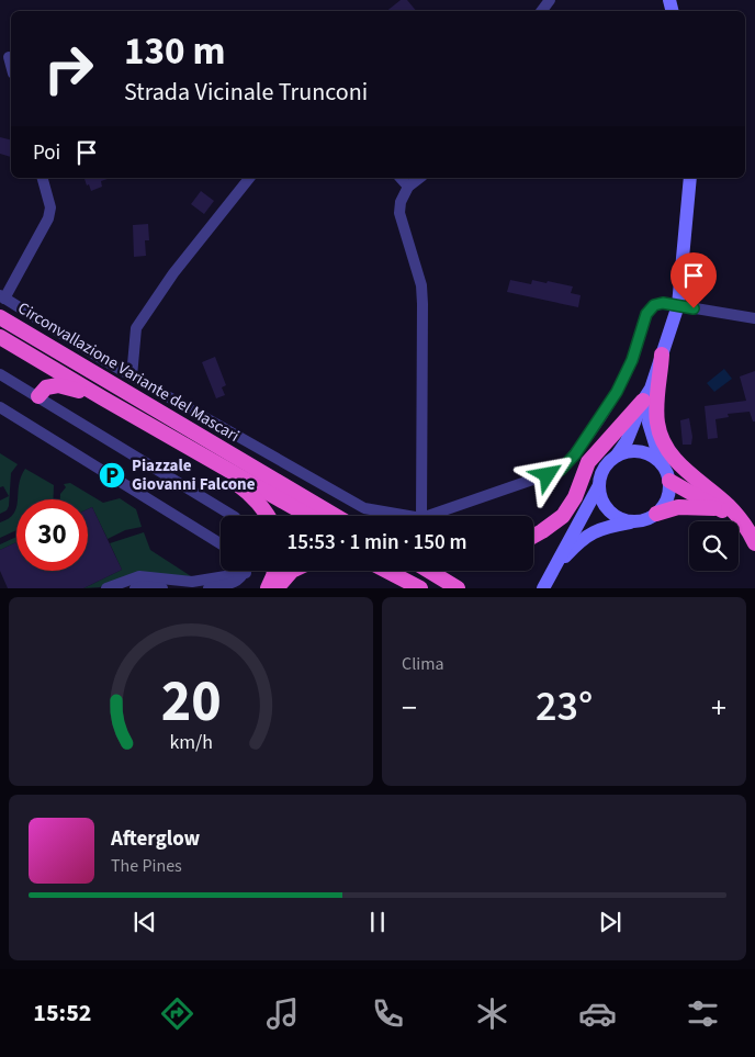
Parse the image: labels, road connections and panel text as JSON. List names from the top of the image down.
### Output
{
  "streets": {
    "highway": ["Circonvallazione Variante del Mascari"]
  },
  "places": {
    "parking": ["Piazzale Giovanni Falcone"]
  },
  "page": {
    "turn": ["130 m", "Strada Vicinale Trunconi"],
    "then": "Poi",
    "limit": "30",
    "trip": "15:53 · 1 min · 150 m",
    "tile": "Clima",
    "heat": ["−", "23°", "+"],
    "song": ["Afterglow", "The Pines"],
    "tabs": "15:52",
    "gauge": ["20", "km/h"]
  }
}
